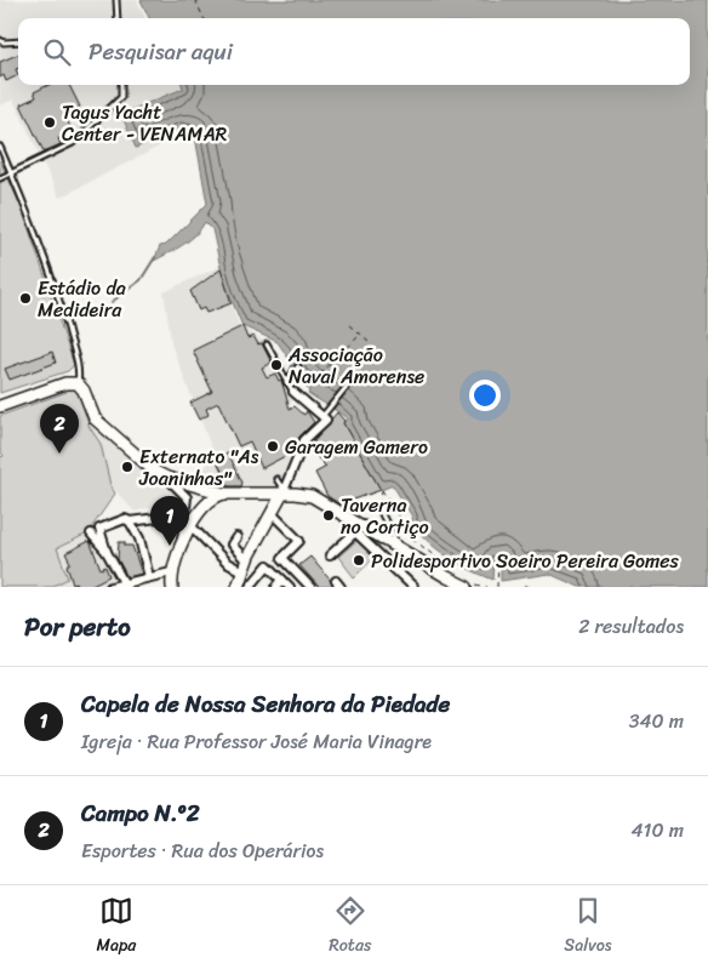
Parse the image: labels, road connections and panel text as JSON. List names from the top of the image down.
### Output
{
  "places": [
    "Tagus Yacht Center - VENAMAR",
    "Estádio da Medideira",
    "Associação Naval Amorense",
    "Garagem Gamero",
    "Externato \"As Joaninhas\"",
    "Taverna no Cortiço",
    "Polidesportivo Soeiro Pereira Gomes"
  ],
  "page": {
    "search": "Pesquisar aqui",
    "pins": ["2", "1"],
    "heading": ["Por perto", "2 resultados"],
    "list": [
      {
        "mark": "1",
        "name": "Capela de Nossa Senhora da Piedade",
        "note": "Igreja · Rua Professor José Maria Vinagre",
        "value": "340 m"
      },
      {
        "mark": "2",
        "name": "Campo N.º2",
        "note": "Esportes · Rua dos Operários",
        "value": "410 m"
      }
    ],
    "nav": ["Mapa", "Rotas", "Salvos"]
  }
}
